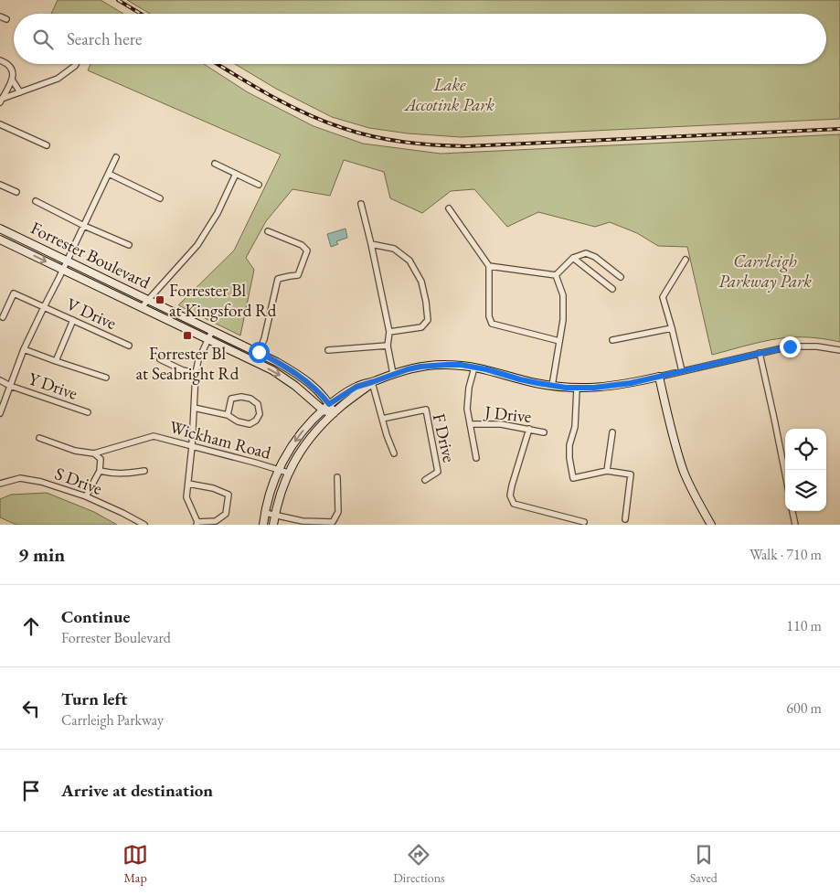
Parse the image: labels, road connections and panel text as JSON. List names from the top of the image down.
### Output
{
  "streets": {
    "street": [
      "Forrester Boulevard",
      "V Drive",
      "Y Drive",
      "J Drive",
      "F Drive",
      "Wickham Road",
      "S Drive"
    ]
  },
  "parks": ["Lake Accotink Park", "Carrleigh Parkway Park"],
  "places": {
    "transit": ["Forrester Bl at Kingsford Rd", "Forrester Bl at Seabright Rd"]
  },
  "page": {
    "search": "Search here",
    "heading": ["9 min", "Walk · 710 m"],
    "list": [
      ["Continue", "Forrester Boulevard", "110 m"],
      ["Turn left", "Carrleigh Parkway", "600 m"],
      "Arrive at destination"
    ],
    "nav": ["Map", "Directions", "Saved"]
  }
}
